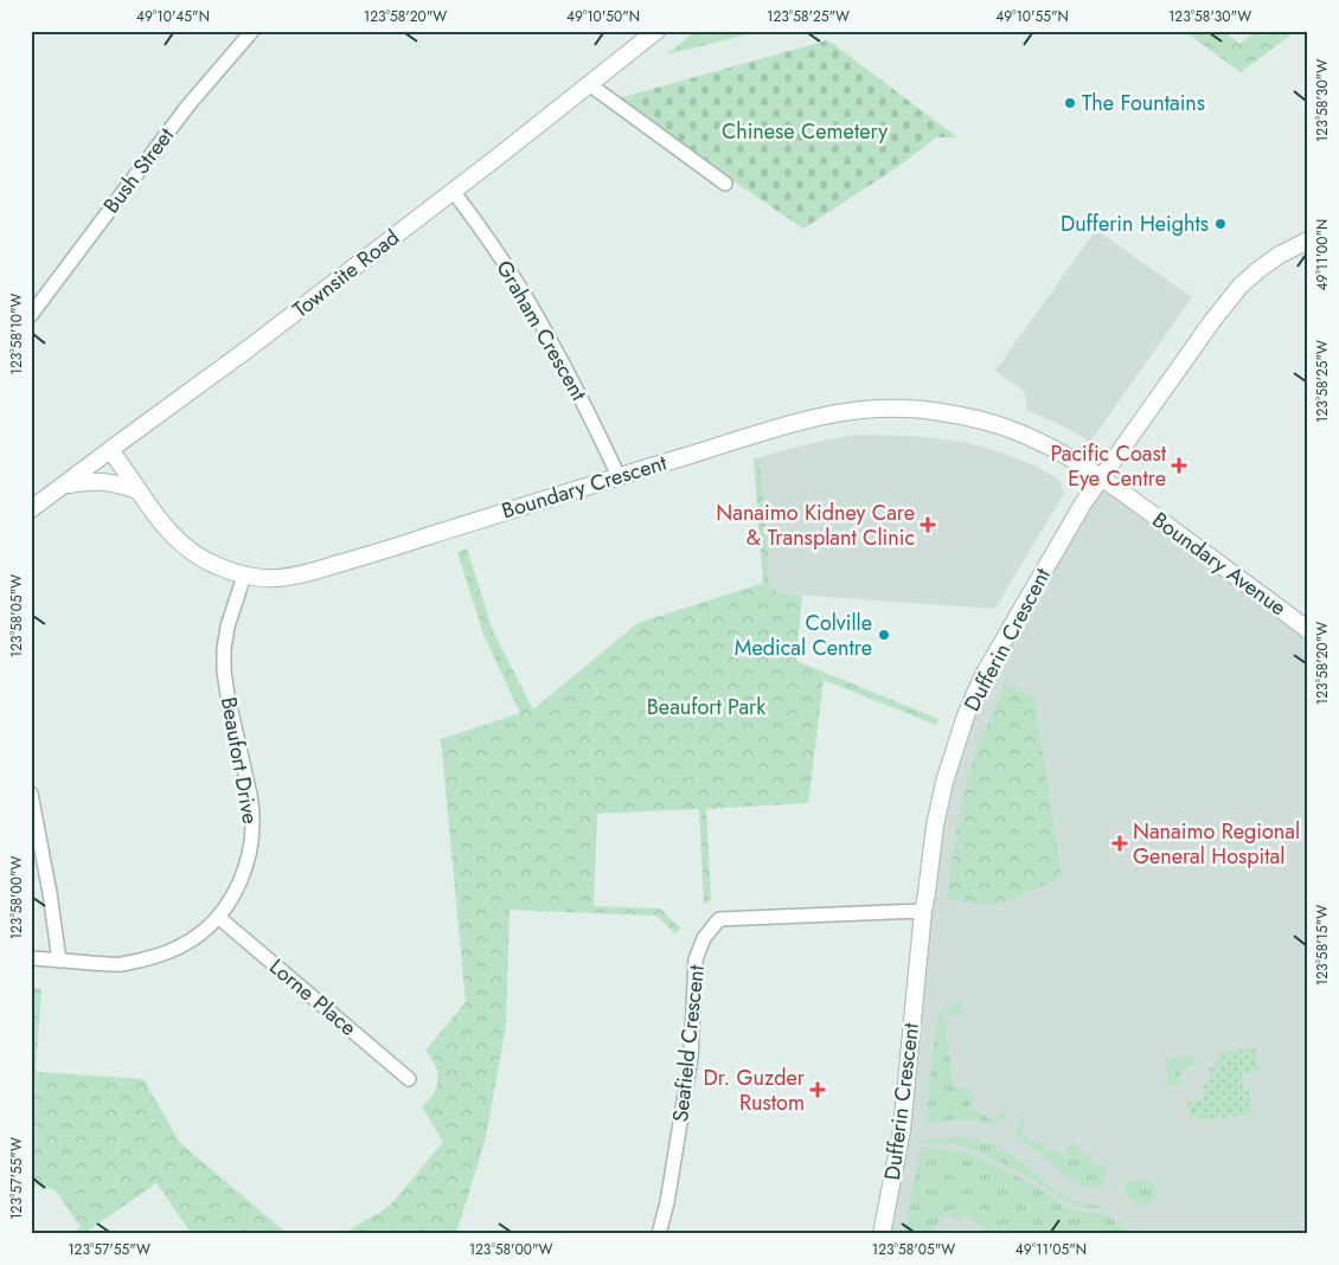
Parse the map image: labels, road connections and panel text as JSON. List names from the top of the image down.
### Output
{
  "streets": {
    "street": [
      "Bush Street",
      "Townsite Road",
      "Graham Crescent",
      "Boundary Crescent",
      "Boundary Avenue",
      "Dufferin Crescent",
      "Beaufort Drive",
      "Lorne Place",
      "Seafield Crescent"
    ]
  },
  "crossings": [
    ["Townsite Road", "Graham Crescent"],
    ["Townsite Road", "Boundary Crescent"],
    ["Graham Crescent", "Boundary Crescent"],
    ["Boundary Crescent", "Boundary Avenue"],
    ["Boundary Crescent", "Dufferin Crescent"],
    ["Boundary Crescent", "Beaufort Drive"],
    ["Boundary Avenue", "Dufferin Crescent"],
    ["Dufferin Crescent", "Seafield Crescent"],
    ["Beaufort Drive", "Lorne Place"]
  ],
  "parks": ["Chinese Cemetery", "Beaufort Park"],
  "places": {
    "other": ["The Fountains", "Dufferin Heights", "Colville Medical Centre"],
    "health": [
      "Pacific Coast Eye Centre",
      "Nanaimo Kidney Care & Transplant Clinic",
      "Nanaimo Regional General Hospital",
      "Dr. Guzder Rustom"
    ]
  },
  "coordinates": [
    "49°10'45\"N",
    "123°58'20\"W",
    "49°10'50\"N",
    "123°58'25\"W",
    "49°10'55\"N",
    "123°58'30\"W",
    "49°11'00\"N",
    "123°58'10\"W",
    "123°58'05\"W",
    "123°58'00\"W",
    "123°58'15\"W",
    "123°57'55\"W",
    "49°11'05\"N"
  ]
}
